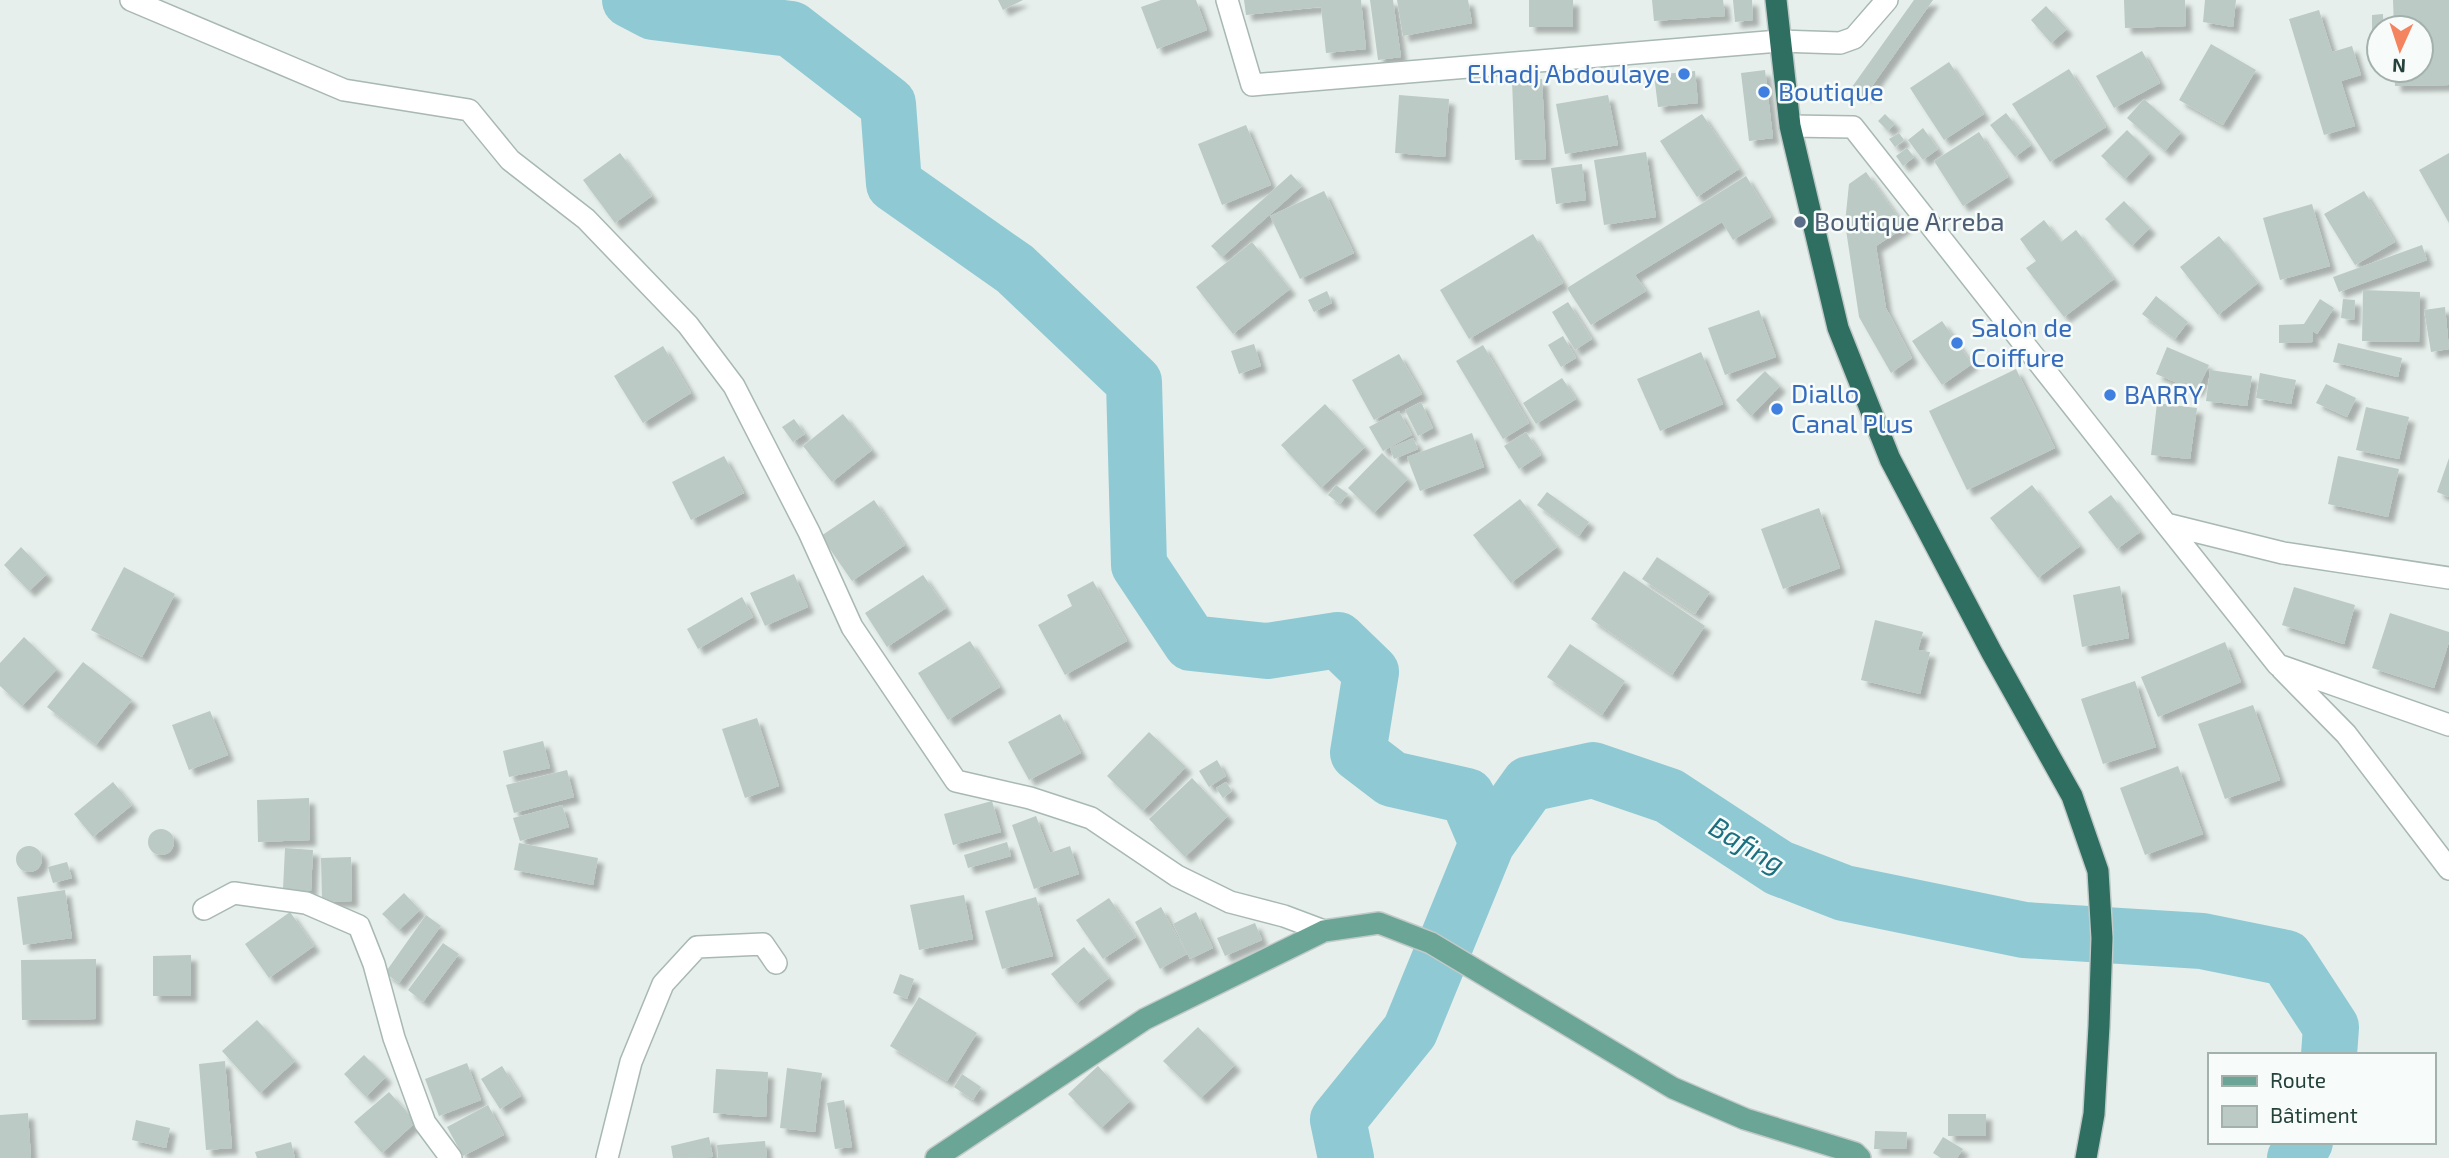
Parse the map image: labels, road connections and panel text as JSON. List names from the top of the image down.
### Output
{
  "water": ["Bafing"],
  "places": [
    "Elhadj Abdoulaye",
    "Boutique",
    "Boutique Arreba",
    "Salon de Coiffure",
    "BARRY",
    "Diallo Canal Plus"
  ],
  "legend": ["Route", "Bâtiment"],
  "north": "bottom"
}
